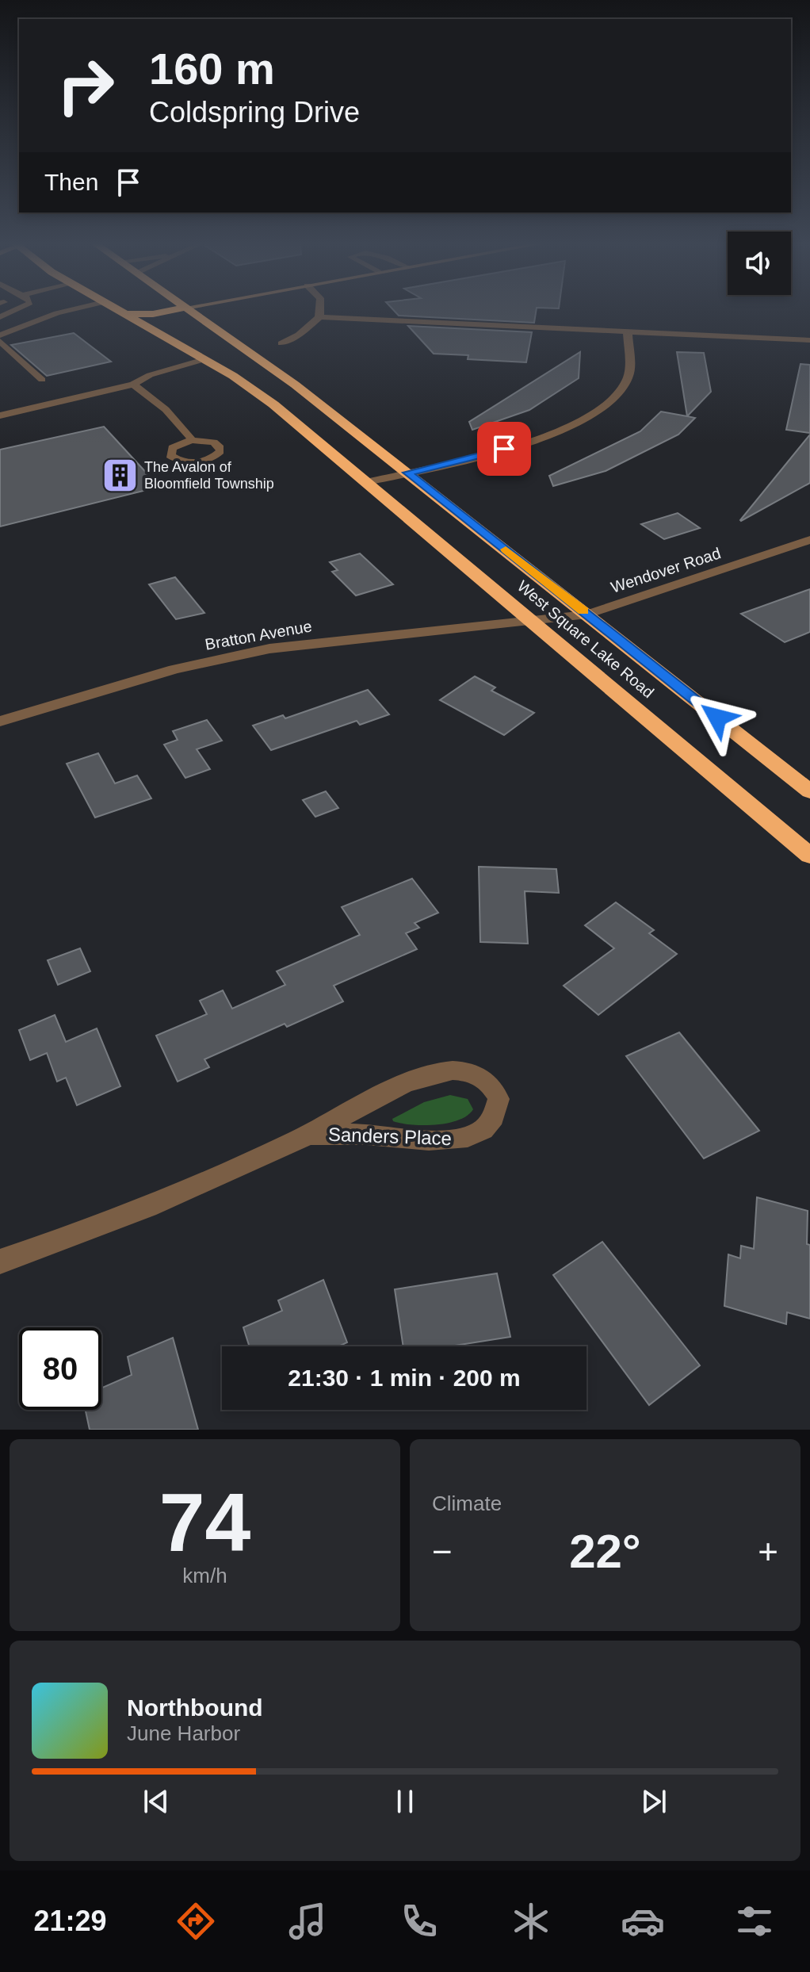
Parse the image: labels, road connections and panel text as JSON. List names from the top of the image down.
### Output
{
  "streets": {
    "highway": ["West Square Lake Road"],
    "street": ["Wendover Road", "Bratton Avenue", "Sanders Place"]
  },
  "crossings": [
    ["Wendover Road", "Bratton Avenue"],
    ["Wendover Road", "West Square Lake Road"],
    ["Bratton Avenue", "West Square Lake Road"]
  ],
  "places": {
    "building": ["The Avalon of Bloomfield Township"]
  },
  "page": {
    "turn": ["160 m", "Coldspring Drive"],
    "then": "Then",
    "limit": "80",
    "trip": "21:30 · 1 min · 200 m",
    "tile": [
      ["74", "km/h"],
      "Climate"
    ],
    "heat": ["−", "22°", "+"],
    "song": ["Northbound", "June Harbor"],
    "tabs": "21:29"
  }
}
